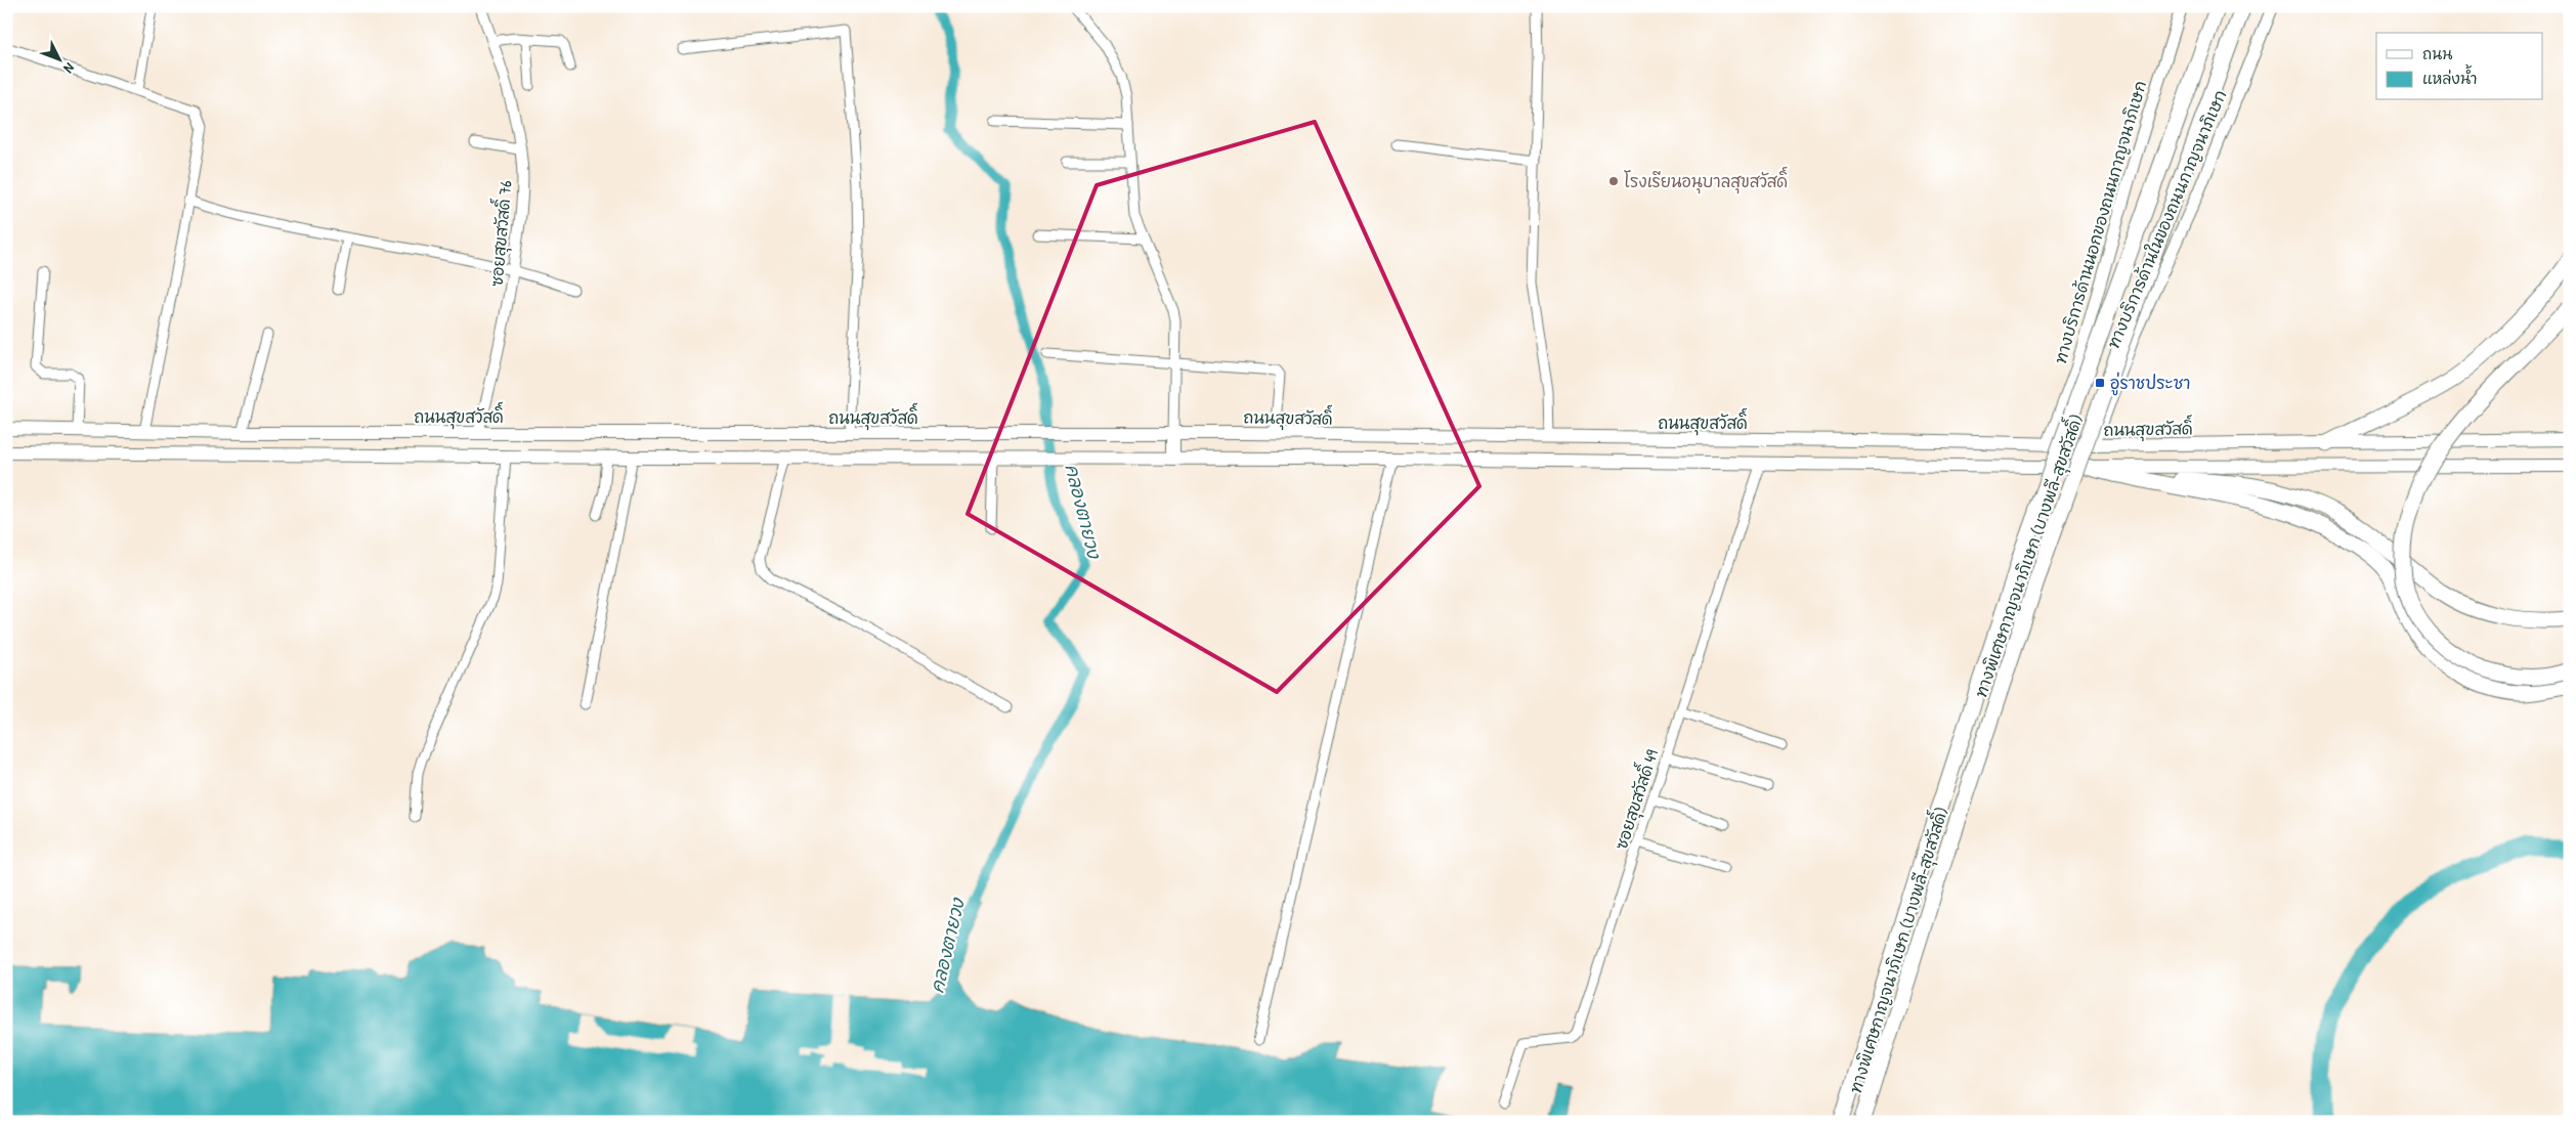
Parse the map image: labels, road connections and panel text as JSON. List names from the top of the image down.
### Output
{
  "streets": {
    "highway": ["ทางพิเศษกาญจนาภิเษก (บางพลี-สุขสวัสดิ์)"],
    "main road": ["ทางบริการด้านในของถนนกาญจนาภิเษก", "ทางบริการด้านนอกของถนนกาญจนาภิเษก", "ถนนสุขสวัสดิ์"],
    "street": ["ซอยสุขสวัสดิ์ 76", "ซอยสุขสวัสดิ์ 49"]
  },
  "crossings": [
    ["ทางบริการด้านในของถนนกาญจนาภิเษก", "ถนนสุขสวัสดิ์"],
    ["ทางบริการด้านนอกของถนนกาญจนาภิเษก", "ถนนสุขสวัสดิ์"],
    ["ซอยสุขสวัสดิ์ 76", "ถนนสุขสวัสดิ์"]
  ],
  "water": ["คลองตายวง"],
  "places": {
    "other": ["โรงเรียนอนุบาลสุขสวัสดิ์"],
    "transit": ["อู่ราชประชา"]
  },
  "legend": ["ถนน", "แหล่งน้ำ"],
  "north": "bottom right"
}
